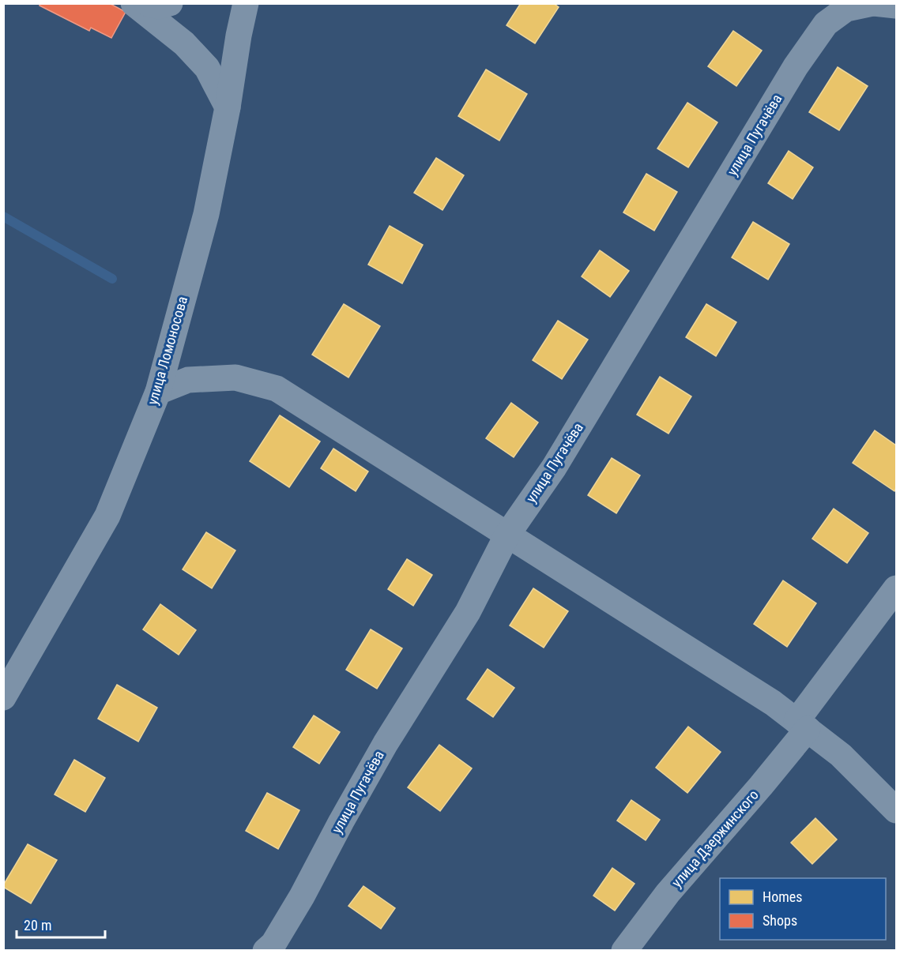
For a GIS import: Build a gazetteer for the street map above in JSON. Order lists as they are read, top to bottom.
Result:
{
  "streets": {
    "street": ["улица Пугачёва", "улица Ломоносова", "улица Дзержинского"]
  },
  "legend": ["Homes", "Shops"],
  "scale_bar": "20 m"
}
